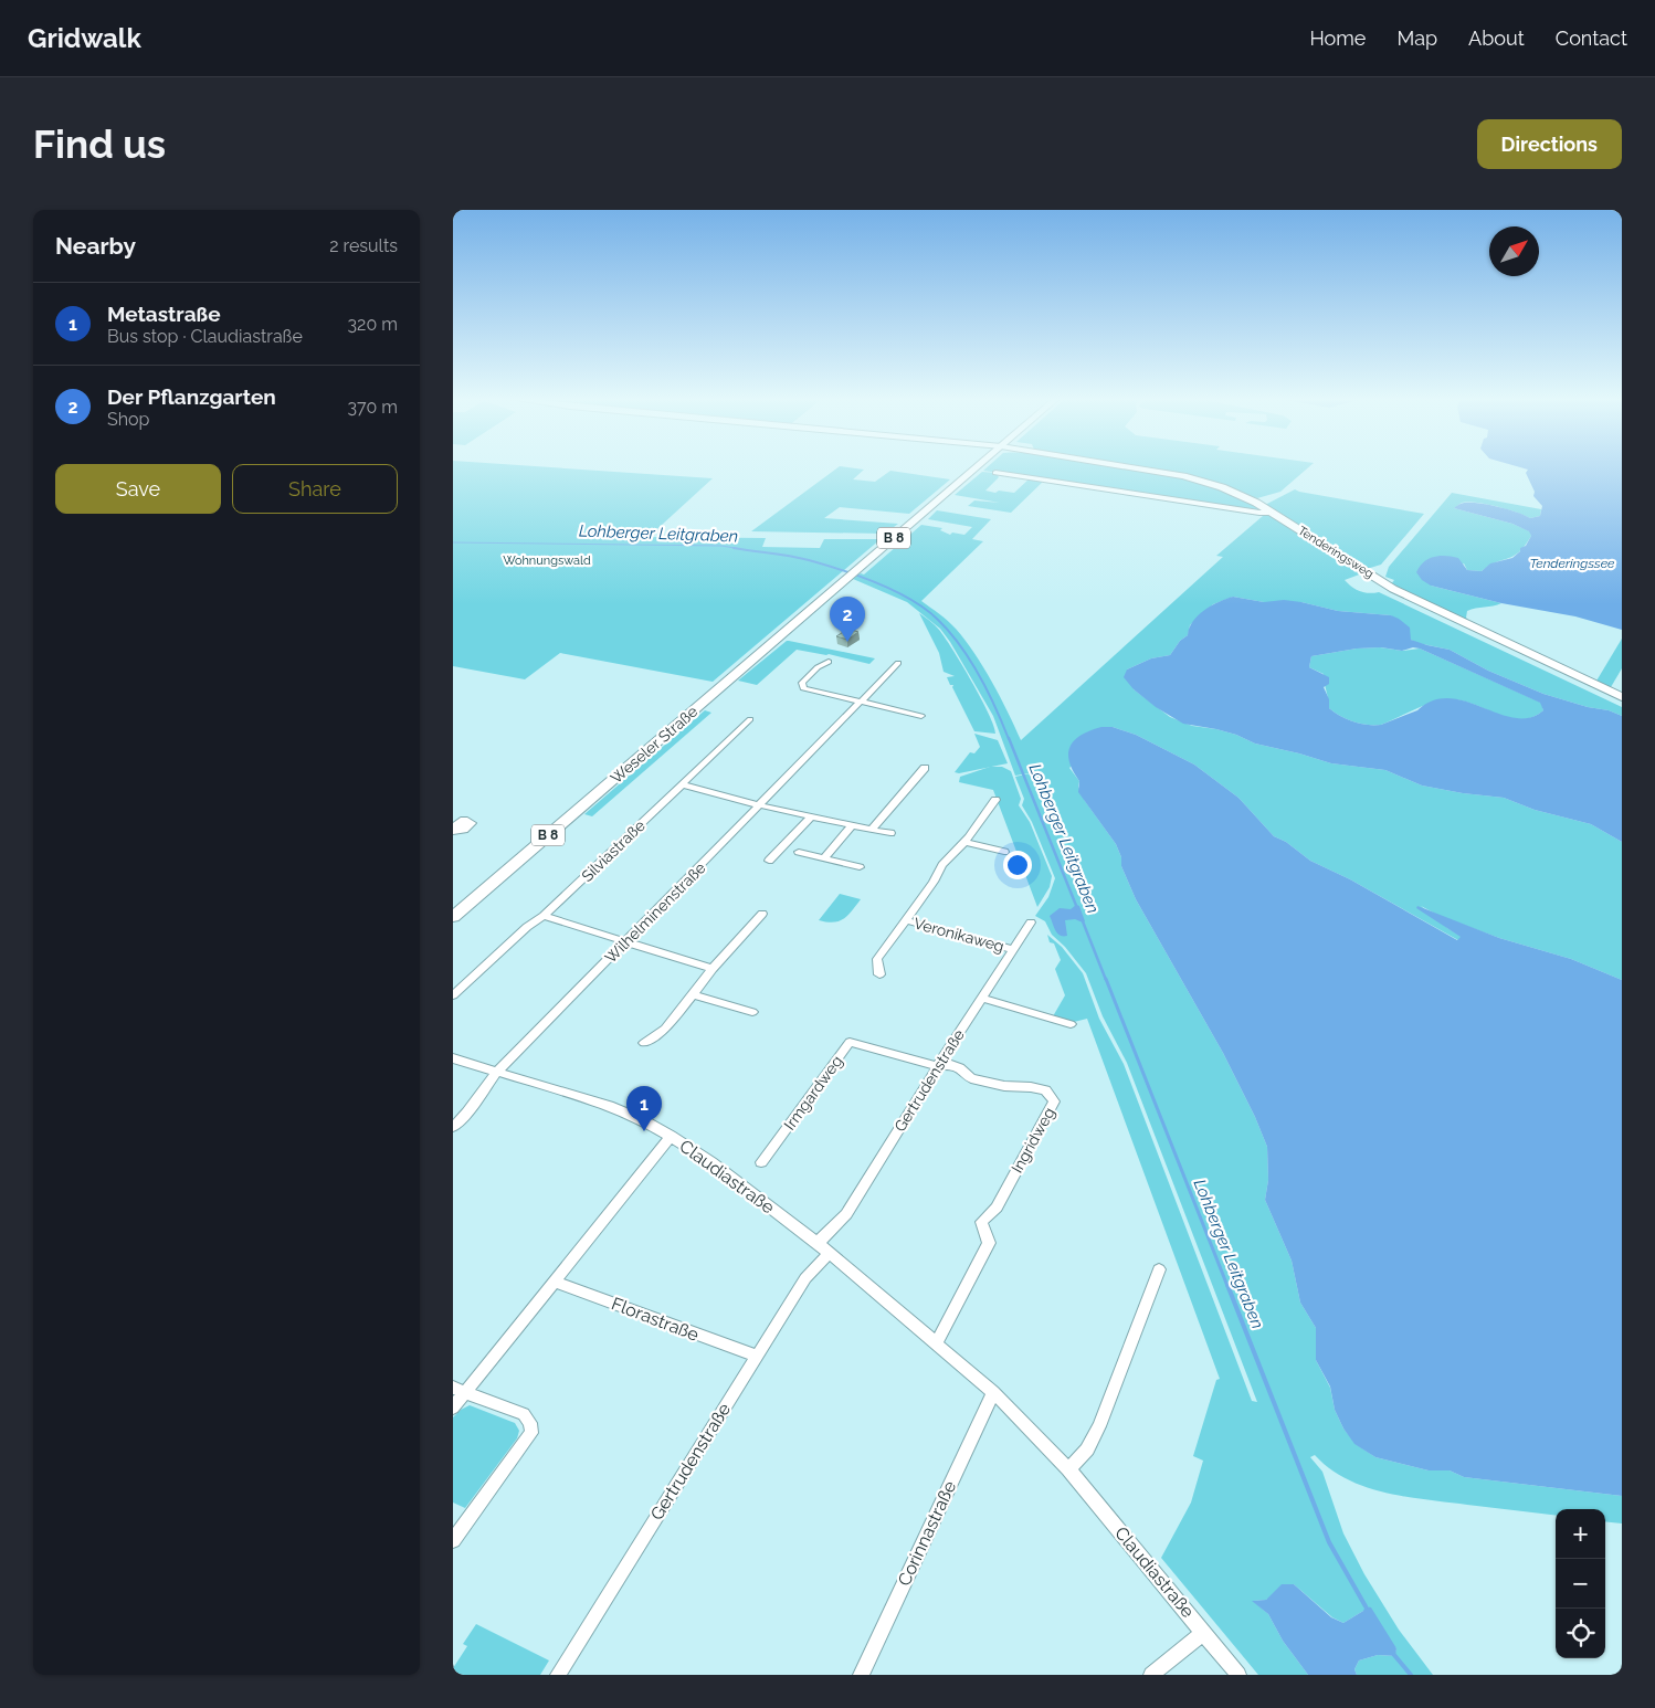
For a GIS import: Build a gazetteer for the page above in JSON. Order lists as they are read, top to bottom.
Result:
{
  "streets": {
    "main road": ["B 8", "Weseler Straße"],
    "street": [
      "Tenderingsweg",
      "Silviastraße",
      "Wilhelminenstraße",
      "Veronikaweg",
      "Gertrudenstraße",
      "Irmgardweg",
      "Ingridweg",
      "Claudiastraße",
      "Florastraße",
      "Corinnastraße"
    ]
  },
  "crossings": [
    ["Wilhelminenstraße", "Claudiastraße"],
    ["Veronikaweg", "Gertrudenstraße"],
    ["Gertrudenstraße", "Irmgardweg"],
    ["Gertrudenstraße", "Ingridweg"],
    ["Gertrudenstraße", "Claudiastraße"],
    ["Gertrudenstraße", "Florastraße"],
    ["Irmgardweg", "Ingridweg"],
    ["Ingridweg", "Claudiastraße"],
    ["Claudiastraße", "Corinnastraße"]
  ],
  "water": ["Lohberger Leitgraben", "Tenderingssee"],
  "parks": ["Wohnungswald"],
  "north": "top right",
  "page": {
    "header": "Gridwalk",
    "nav": [
      "Home",
      "Map",
      "About",
      "Contact"
    ],
    "buttons": [
      "Directions",
      ["Save", "Share"]
    ],
    "title": "Find us",
    "heading": ["Nearby", "2 results"],
    "list": [
      {
        "mark": "1",
        "name": "Metastraße",
        "note": "Bus stop · Claudiastraße",
        "value": "320 m"
      },
      {
        "mark": "2",
        "name": "Der Pflanzgarten",
        "note": "Shop",
        "value": "370 m"
      }
    ],
    "pins": ["2", "1"],
    "map_buttons": ["+", "−"]
  }
}
